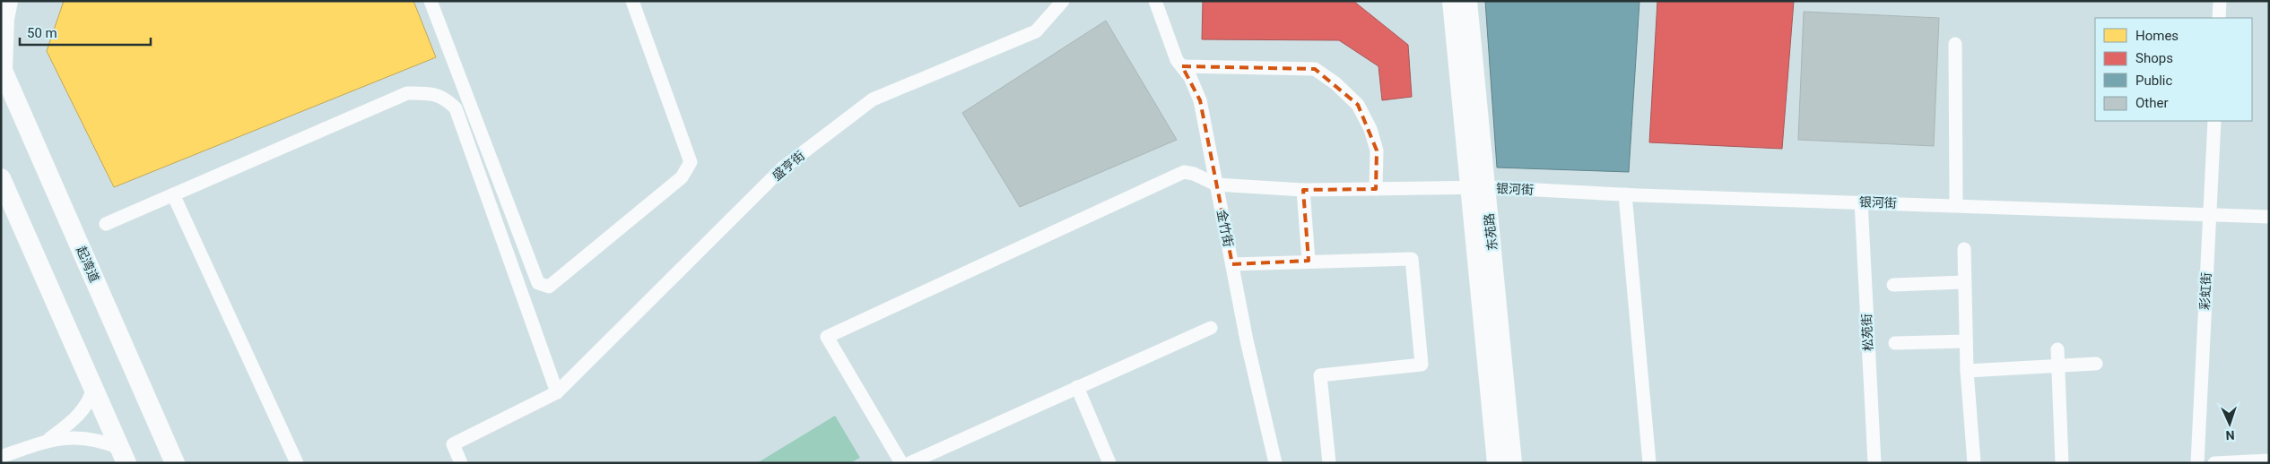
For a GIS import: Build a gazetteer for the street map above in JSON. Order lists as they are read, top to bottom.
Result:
{
  "streets": {
    "main road": ["起湾道"],
    "street": [
      "盛亨街",
      "银河街",
      "金竹街",
      "东苑路",
      "彩虹街",
      "松苑街"
    ]
  },
  "crossings": [
    ["银河街", "金竹街"],
    ["银河街", "东苑路"],
    ["银河街", "彩虹街"],
    ["银河街", "松苑街"]
  ],
  "legend": [
    "Homes",
    "Shops",
    "Public",
    "Other"
  ],
  "scale_bar": "50 m",
  "north": "bottom"
}
